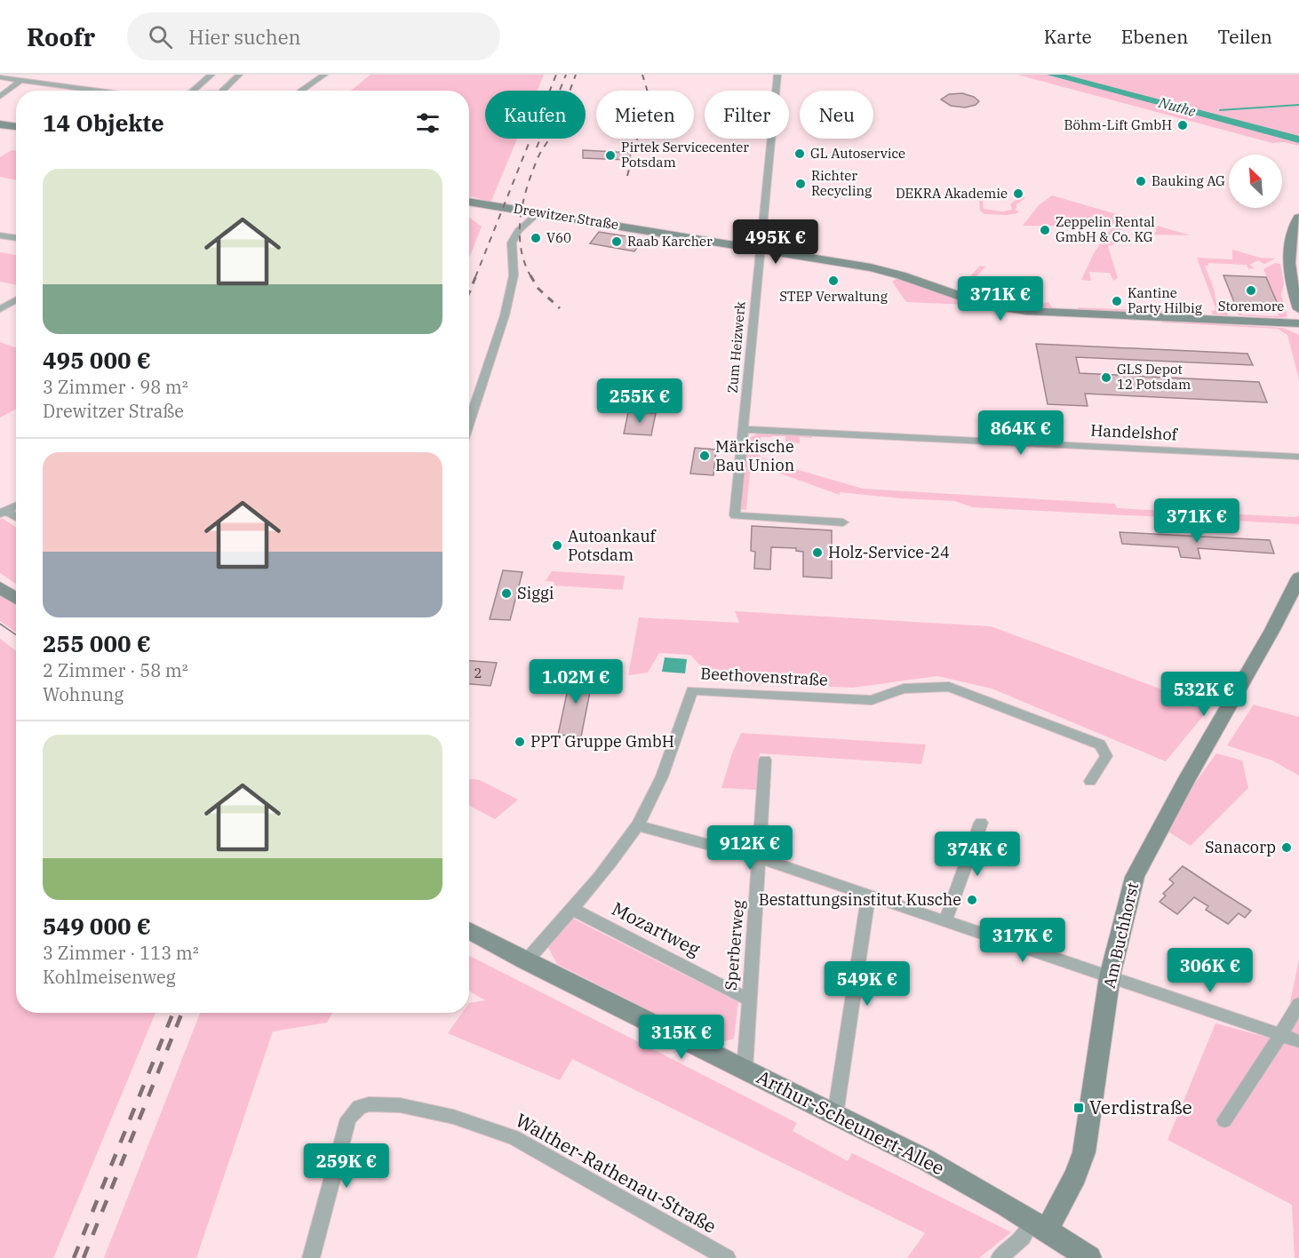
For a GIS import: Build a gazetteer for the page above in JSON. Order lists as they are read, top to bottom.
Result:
{
  "streets": {
    "street": [
      "Drewitzer Straße",
      "Zum Heizwerk",
      "Handelshof",
      "Beethovenstraße",
      "Mozartweg",
      "Am Buchhorst",
      "Sperberweg",
      "Arthur-Scheunert-Allee",
      "Walther-Rathenau-Straße"
    ]
  },
  "crossings": [
    ["Drewitzer Straße", "Zum Heizwerk"],
    ["Zum Heizwerk", "Handelshof"],
    ["Beethovenstraße", "Mozartweg"],
    ["Beethovenstraße", "Arthur-Scheunert-Allee"],
    ["Mozartweg", "Sperberweg"],
    ["Am Buchhorst", "Arthur-Scheunert-Allee"],
    ["Sperberweg", "Arthur-Scheunert-Allee"]
  ],
  "water": ["Nuthe"],
  "places": {
    "other": [
      "Böhm-Lift GmbH",
      "GL Autoservice",
      "Pirtek Servicecenter Potsdam",
      "Bauking AG",
      "Richter Recycling",
      "DEKRA Akademie",
      "Zeppelin Rental GmbH & Co. KG",
      "V60",
      "Raab Karcher",
      "STEP Verwaltung",
      "Storemore",
      "Kantine Party Hilbig",
      "GLS Depot 12 Potsdam",
      "Märkische Bau Union",
      "Autoankauf Potsdam",
      "Holz-Service-24",
      "Siggi",
      "PPT Gruppe GmbH",
      "Sanacorp",
      "Bestattungsinstitut Kusche"
    ],
    "transit": ["Verdistraße"]
  },
  "house_numbers": ["2"],
  "north": "top left",
  "page": {
    "header": "Roofr",
    "search": "Hier suchen",
    "nav": ["Karte", "Ebenen", "Teilen"],
    "chip": [
      "Kaufen",
      "Mieten",
      "Filter",
      "Neu"
    ],
    "heading": "14 Objekte",
    "list": [
      {
        "name": "495 000 €",
        "note": "3 Zimmer · 98 m² · Drewitzer Straße"
      },
      {
        "name": "255 000 €",
        "note": "2 Zimmer · 58 m² · Wohnung"
      },
      {
        "name": "549 000 €",
        "note": "3 Zimmer · 113 m² · Kohlmeisenweg"
      }
    ],
    "price": [
      "495K €",
      "371K €",
      "255K €",
      "864K €",
      "371K €",
      "1.02M €",
      "532K €",
      "912K €",
      "374K €",
      "317K €",
      "306K €",
      "549K €",
      "315K €",
      "259K €"
    ]
  }
}
